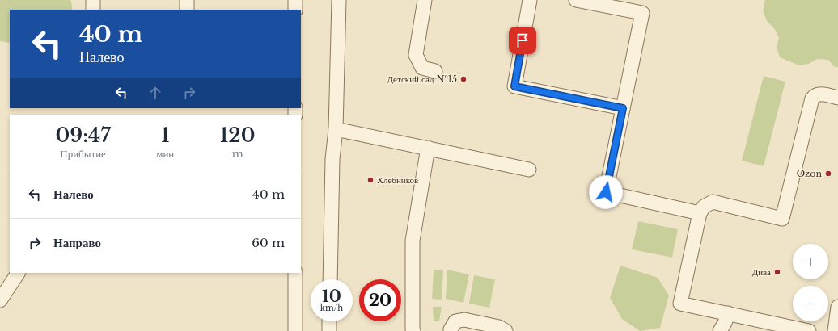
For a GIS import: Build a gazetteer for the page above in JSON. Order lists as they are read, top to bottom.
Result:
{
  "places": [
    "Детский сад №15",
    "Ozon",
    "Хлебников",
    "Дива"
  ],
  "page": {
    "turn": ["40 m", "Налево"],
    "eta": [
      "09:47",
      "Прибытие",
      "1",
      "мин",
      "120",
      "m"
    ],
    "list": [
      {
        "name": "Налево",
        "value": "40 m"
      },
      {
        "name": "Направо",
        "value": "60 m"
      }
    ],
    "map_buttons": ["+", "−"],
    "speed": "10 km/h",
    "limit": "20"
  }
}
